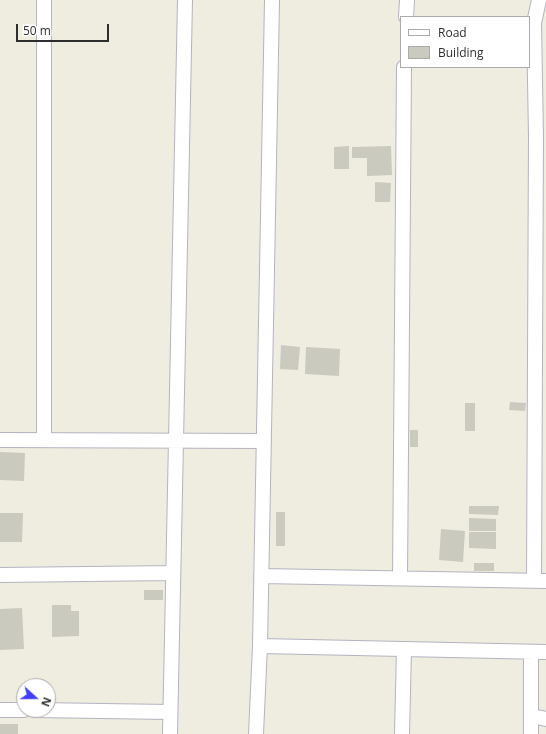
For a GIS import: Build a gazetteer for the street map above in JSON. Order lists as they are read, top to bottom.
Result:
{
  "legend": ["Road", "Building"],
  "scale_bar": "50 m",
  "north": "right"
}
